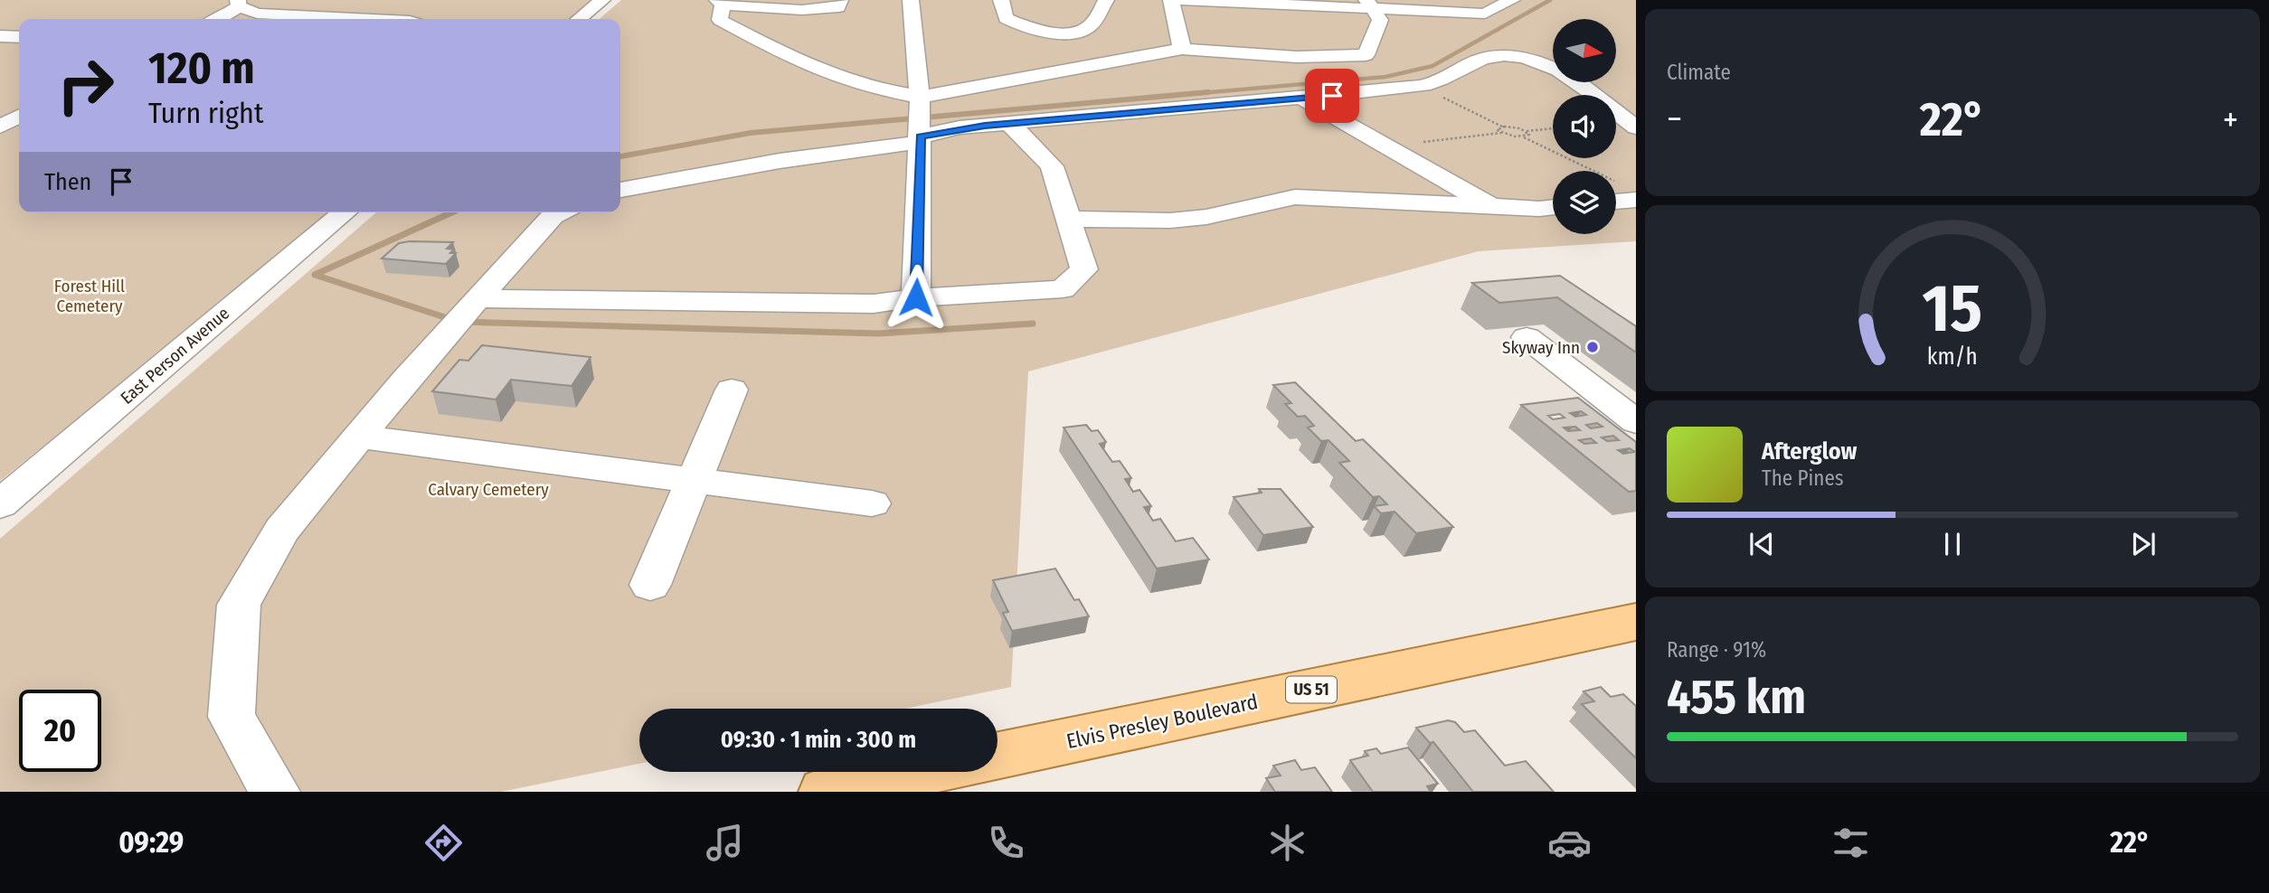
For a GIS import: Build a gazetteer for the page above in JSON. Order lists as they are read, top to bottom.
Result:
{
  "streets": {
    "main road": ["US 51", "Elvis Presley Boulevard"],
    "street": ["East Person Avenue"]
  },
  "parks": ["Forest Hill Cemetery", "Calvary Cemetery"],
  "places": ["Skyway Inn"],
  "north": "right",
  "page": {
    "tile": [
      "Climate",
      ["Range · 91%", "455 km"]
    ],
    "turn": ["120 m", "Turn right"],
    "heat": ["−", "22°", "+"],
    "then": "Then",
    "song": ["Afterglow", "The Pines"],
    "limit": "20",
    "trip": "09:30 · 1 min · 300 m",
    "tabs": ["09:29", "22°"],
    "gauge": ["15", "km/h"]
  }
}
